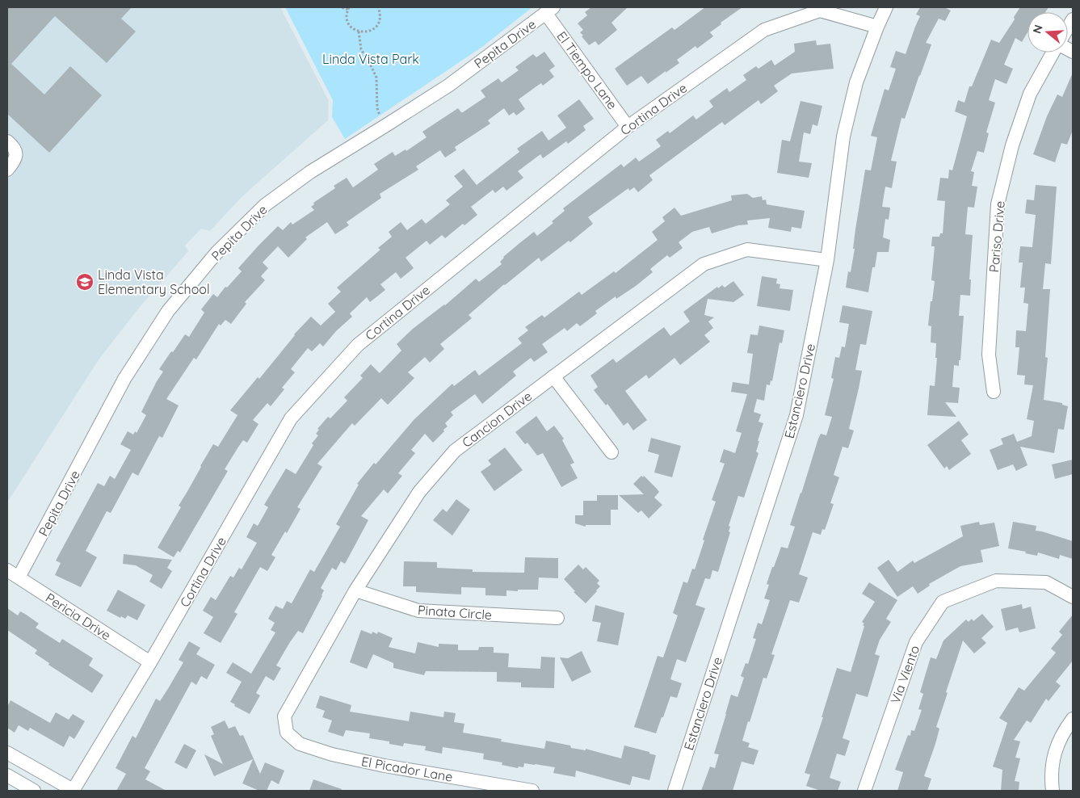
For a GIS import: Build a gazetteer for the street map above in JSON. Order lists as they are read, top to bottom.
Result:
{
  "streets": {
    "street": [
      "Pepita Drive",
      "El Tiempo Lane",
      "Cortina Drive",
      "Pariso Drive",
      "Estanciero Drive",
      "Cancion Drive",
      "Pinata Circle",
      "Pericia Drive",
      "Via Viento",
      "El Picador Lane"
    ]
  },
  "crossings": [
    ["Pepita Drive", "El Tiempo Lane"],
    ["Pepita Drive", "Pericia Drive"],
    ["El Tiempo Lane", "Cortina Drive"],
    ["Cortina Drive", "Estanciero Drive"],
    ["Cortina Drive", "Pericia Drive"],
    ["Estanciero Drive", "Cancion Drive"],
    ["Cancion Drive", "Pinata Circle"],
    ["Cancion Drive", "El Picador Lane"]
  ],
  "parks": ["Linda Vista Park"],
  "places": {
    "school or university": ["Linda Vista Elementary School"]
  },
  "north": "left"
}
